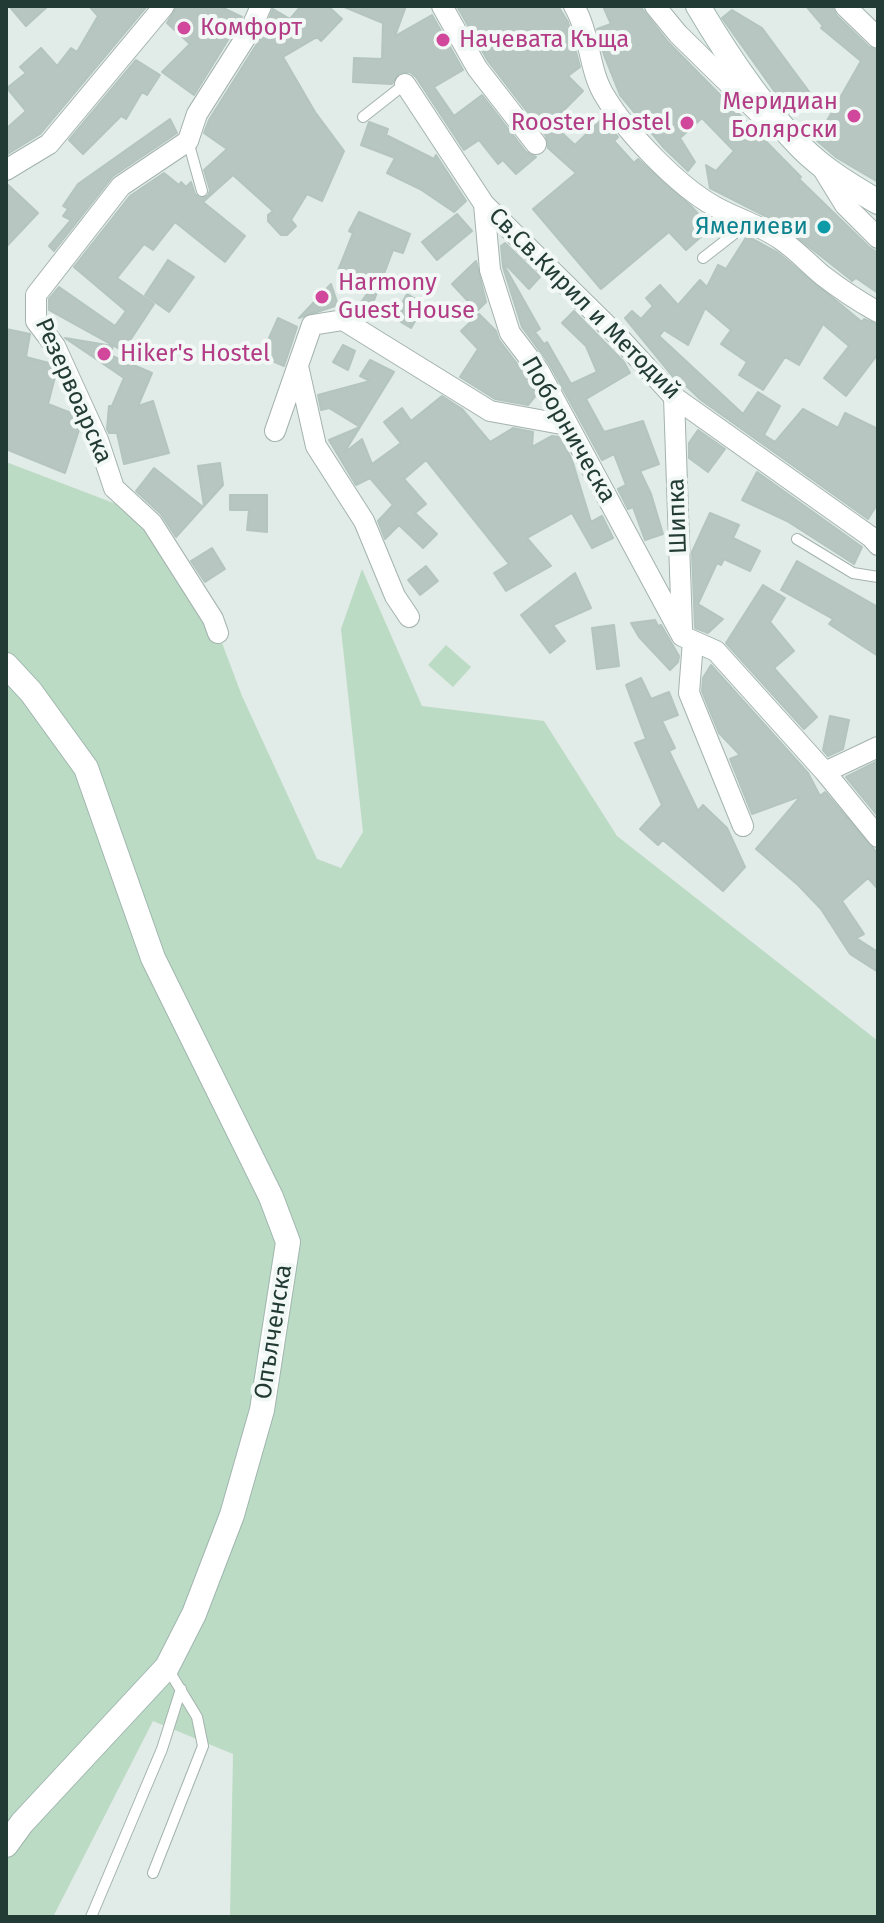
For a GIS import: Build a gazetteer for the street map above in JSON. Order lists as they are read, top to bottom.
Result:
{
  "streets": {
    "street": [
      "Св.Св.Кирил и Методий",
      "Резервоарска",
      "Поборническа",
      "Шипка",
      "Опълченска"
    ]
  },
  "crossings": [
    ["Св.Св.Кирил и Методий", "Поборническа"],
    ["Св.Св.Кирил и Методий", "Шипка"],
    ["Поборническа", "Шипка"]
  ],
  "places": [
    "Комфорт",
    "Начевата Къща",
    "Меридиан Болярски",
    "Rooster Hostel",
    "Ямелиеви",
    "Harmony Guest House",
    "Hiker's Hostel"
  ]
}
